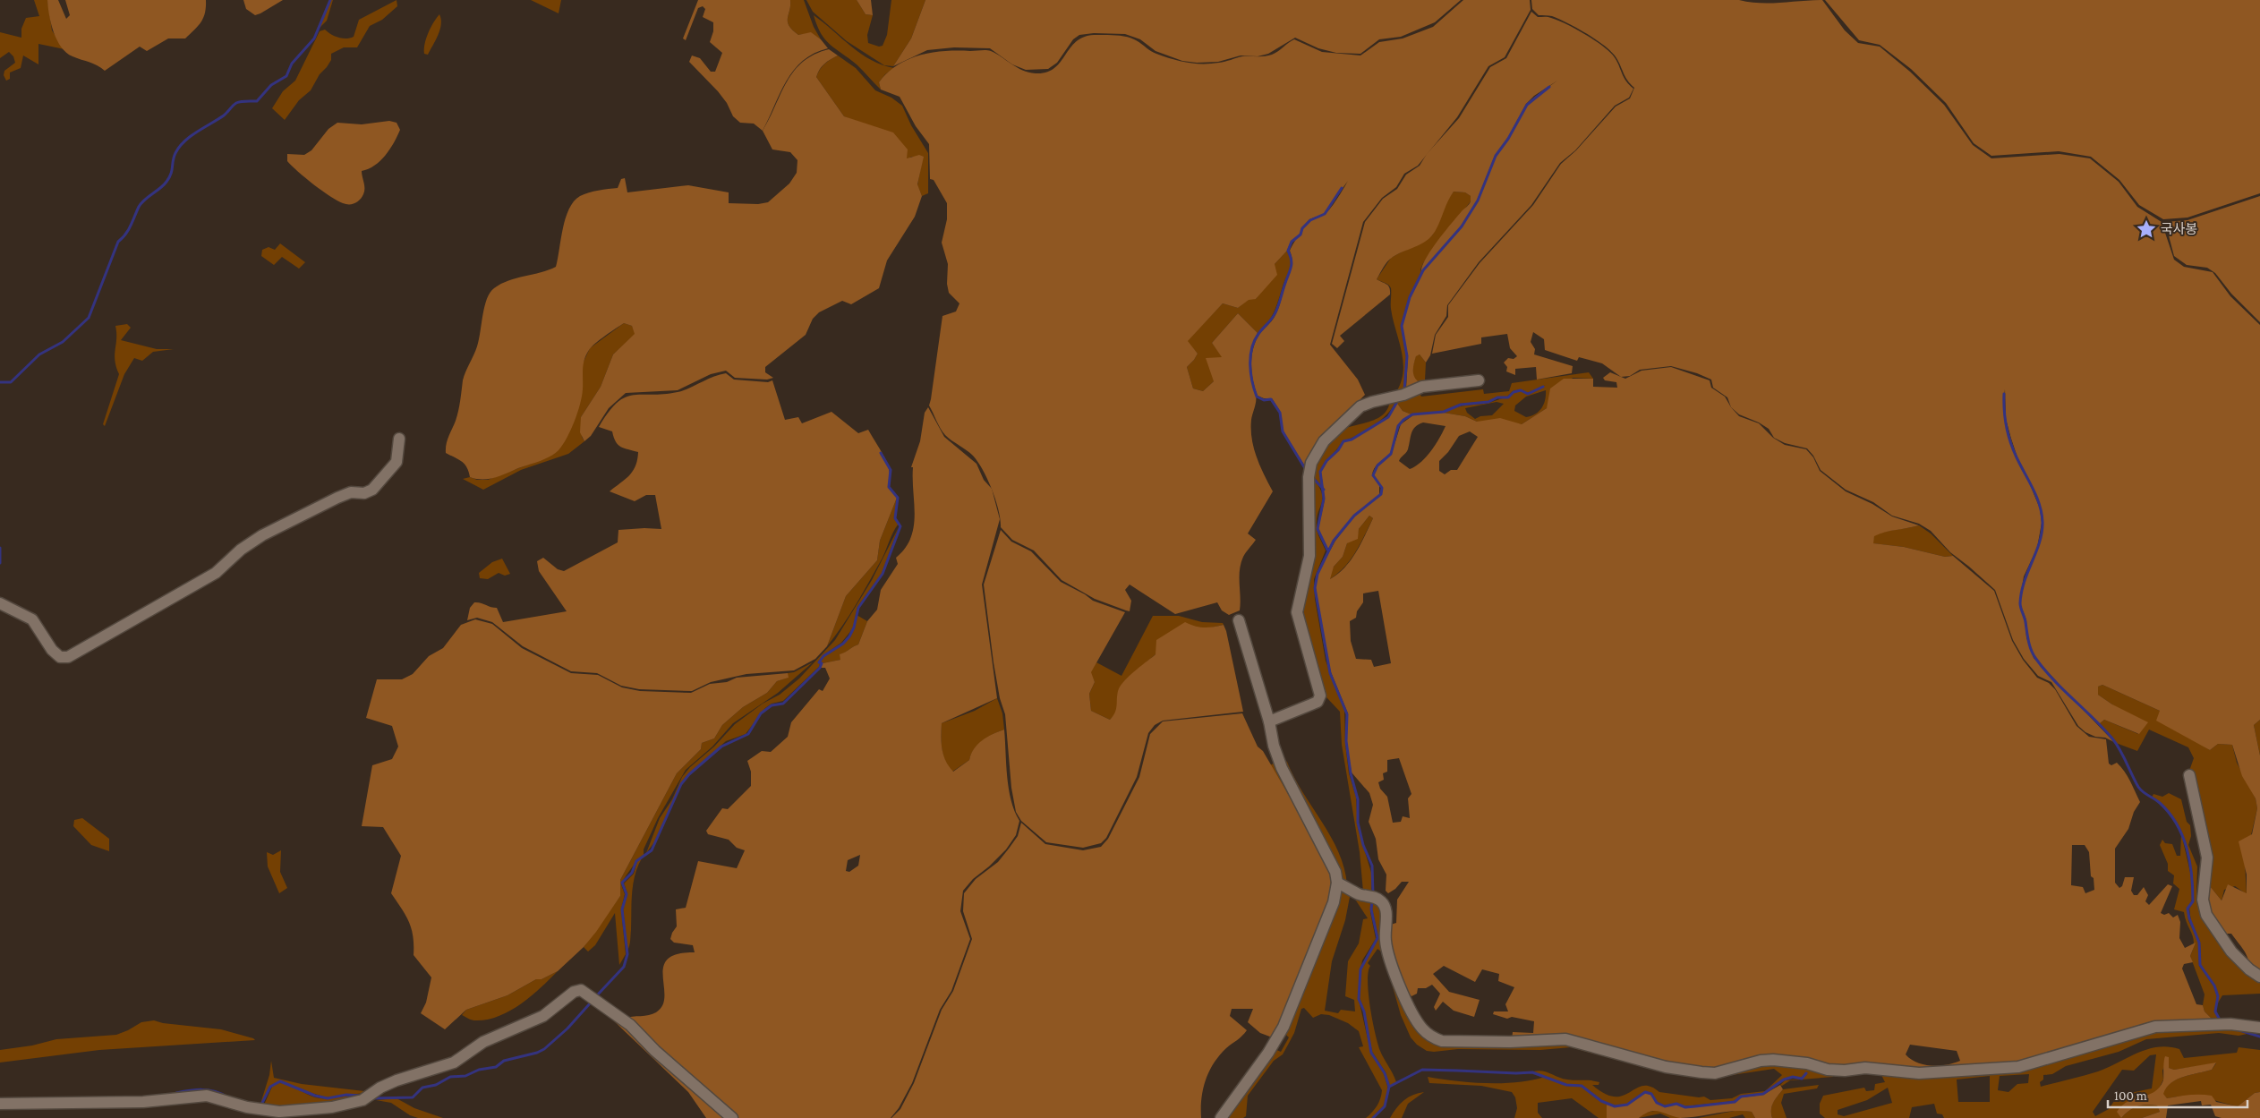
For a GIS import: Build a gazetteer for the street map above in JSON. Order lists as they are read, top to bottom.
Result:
{
  "places": {
    "place": ["국사봉"]
  },
  "scale_bar": "100 m"
}
